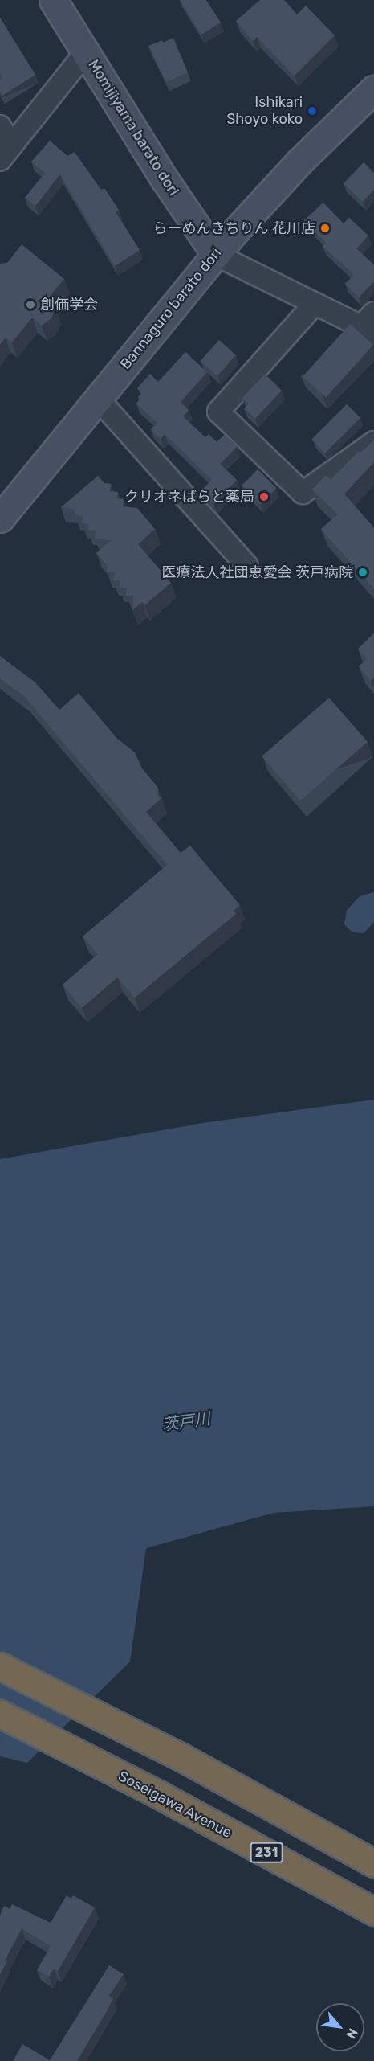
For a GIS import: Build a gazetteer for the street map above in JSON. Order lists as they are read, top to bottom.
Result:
{
  "streets": {
    "highway": ["Soseigawa Avenue", "231"],
    "main road": ["Momijiyama barato dori", "Bannaguro barato dori"]
  },
  "crossings": [
    ["Momijiyama barato dori", "Bannaguro barato dori"]
  ],
  "water": ["茨戸川"],
  "places": [
    "Ishikari Shoyo koko",
    "らーめんきちりん 花川店",
    "創価学会",
    "クリオネばらと薬局",
    "医療法人社団恵愛会 茨戸病院"
  ],
  "north": "bottom right"
}
